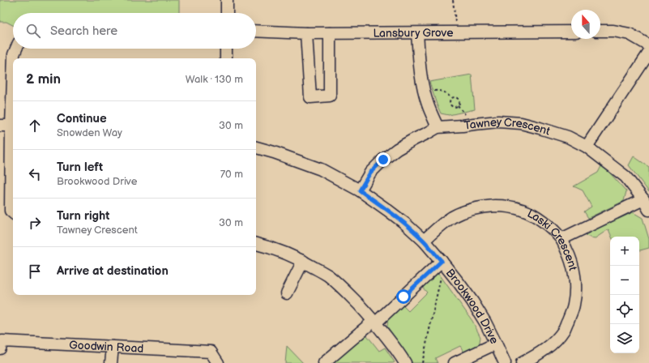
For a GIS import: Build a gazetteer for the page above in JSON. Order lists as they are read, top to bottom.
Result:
{
  "streets": {
    "street": [
      "Lansbury Grove",
      "Tawney Crescent",
      "Laski Crescent",
      "Brookwood Drive",
      "Goodwin Road"
    ]
  },
  "crossings": [
    ["Tawney Crescent", "Brookwood Drive"],
    ["Laski Crescent", "Brookwood Drive"]
  ],
  "north": "top",
  "page": {
    "search": "Search here",
    "heading": ["2 min", "Walk · 130 m"],
    "list": [
      ["Continue", "Snowden Way", "30 m"],
      ["Turn left", "Brookwood Drive", "70 m"],
      ["Turn right", "Tawney Crescent", "30 m"],
      "Arrive at destination"
    ],
    "map_buttons": ["+", "−"]
  }
}
